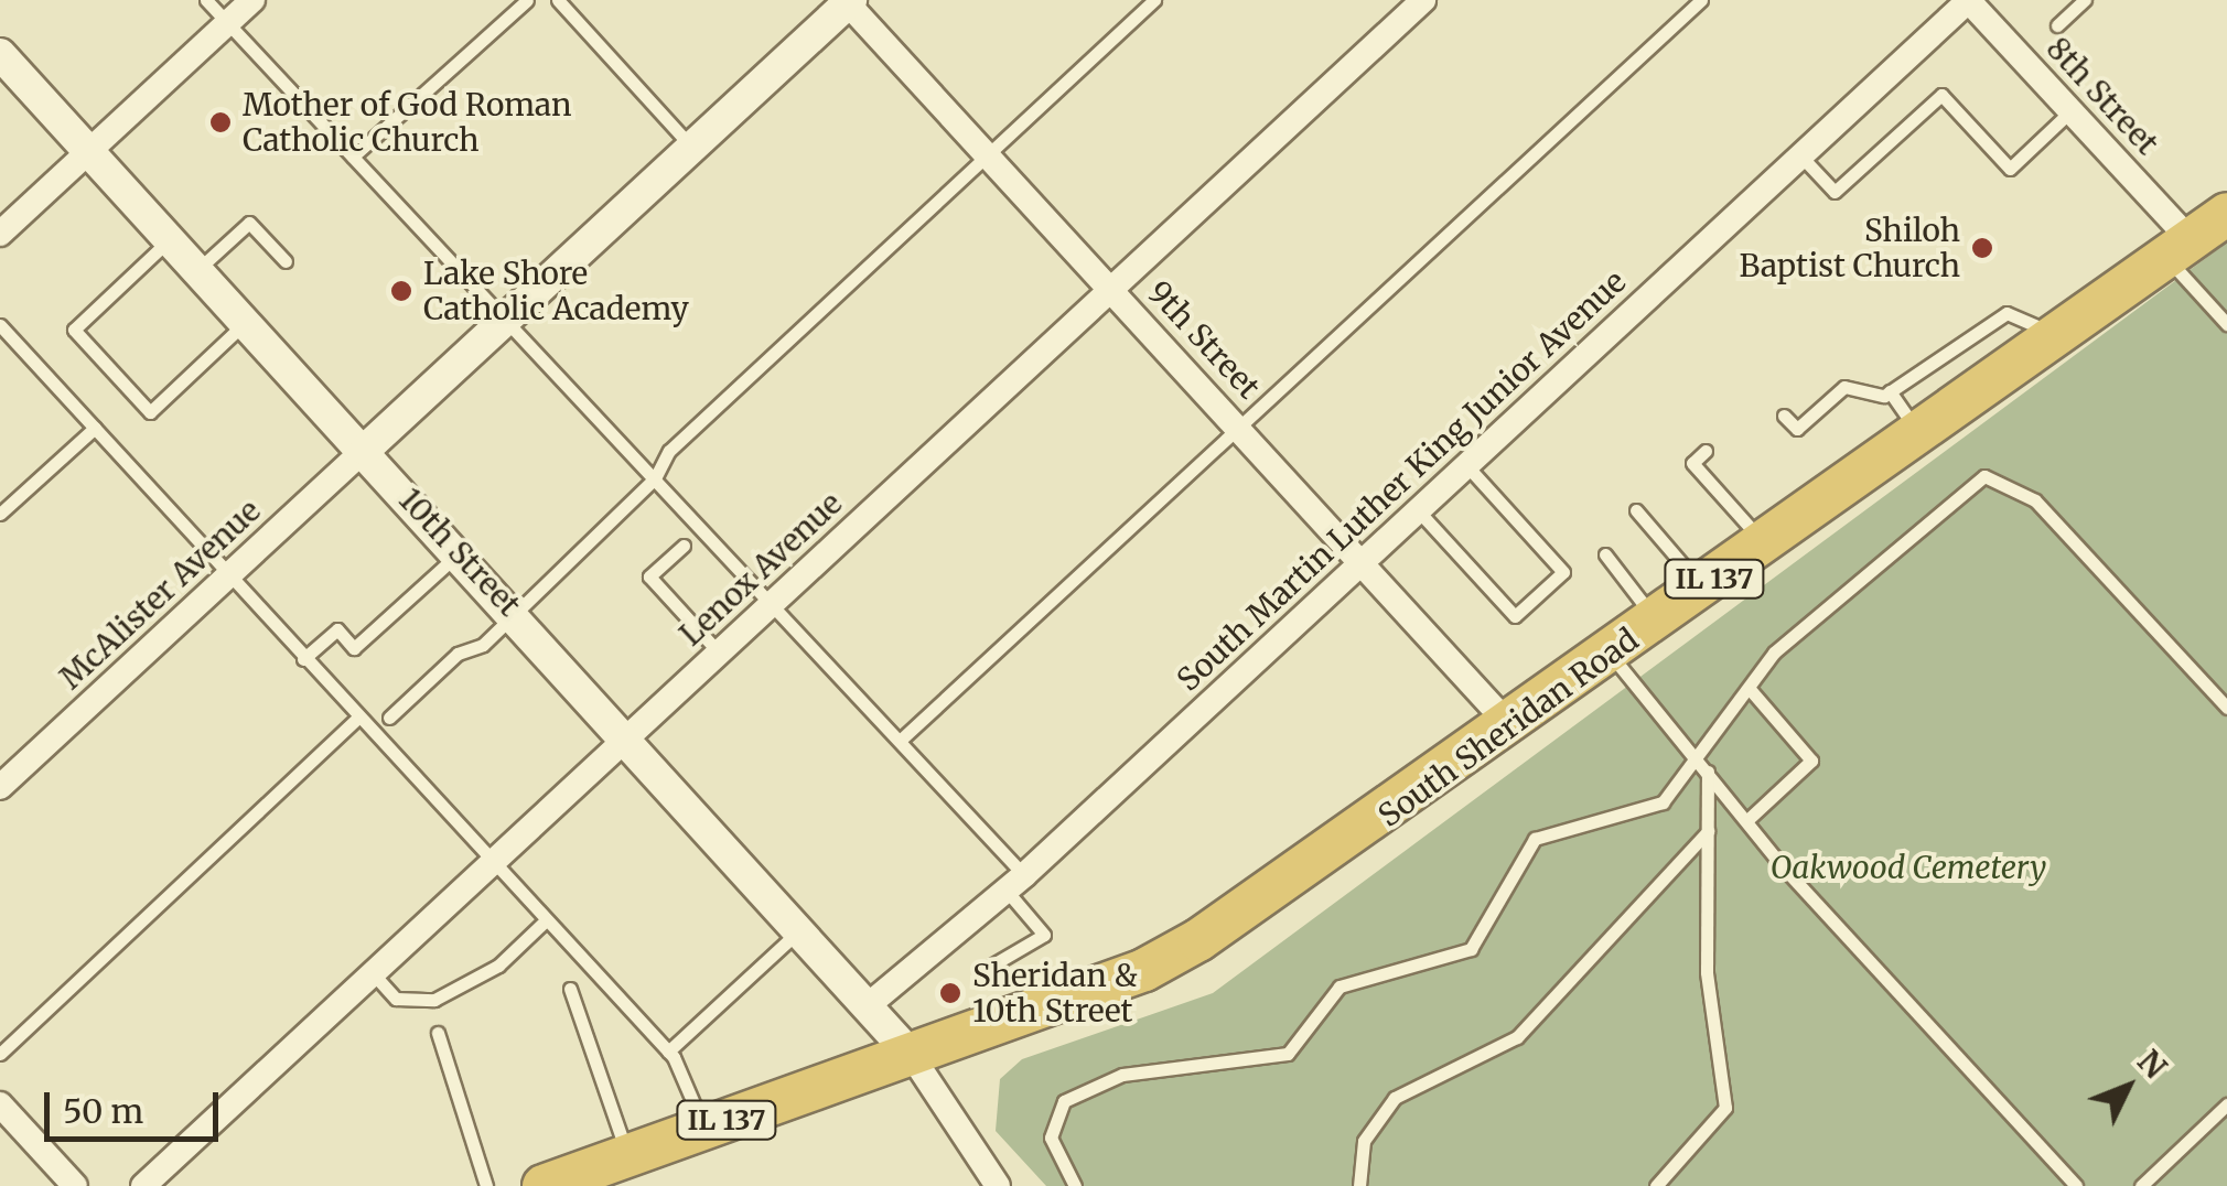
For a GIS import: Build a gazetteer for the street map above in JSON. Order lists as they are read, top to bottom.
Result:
{
  "streets": {
    "highway": ["IL 137", "South Sheridan Road"],
    "street": [
      "8th Street",
      "9th Street",
      "South Martin Luther King Junior Avenue",
      "10th Street",
      "Lenox Avenue",
      "McAlister Avenue"
    ]
  },
  "crossings": [
    ["8th Street", "South Martin Luther King Junior Avenue"],
    ["8th Street", "South Sheridan Road"],
    ["9th Street", "South Martin Luther King Junior Avenue"],
    ["9th Street", "Lenox Avenue"],
    ["9th Street", "South Sheridan Road"],
    ["South Martin Luther King Junior Avenue", "10th Street"],
    ["10th Street", "Lenox Avenue"],
    ["10th Street", "IL 137"],
    ["10th Street", "McAlister Avenue"],
    ["10th Street", "South Sheridan Road"],
    ["IL 137", "South Sheridan Road"]
  ],
  "parks": ["Oakwood Cemetery"],
  "places": [
    "Mother of God Roman Catholic Church",
    "Shiloh Baptist Church",
    "Lake Shore Catholic Academy",
    "Sheridan & 10th Street"
  ],
  "scale_bar": "50 m",
  "north": "top right"
}
